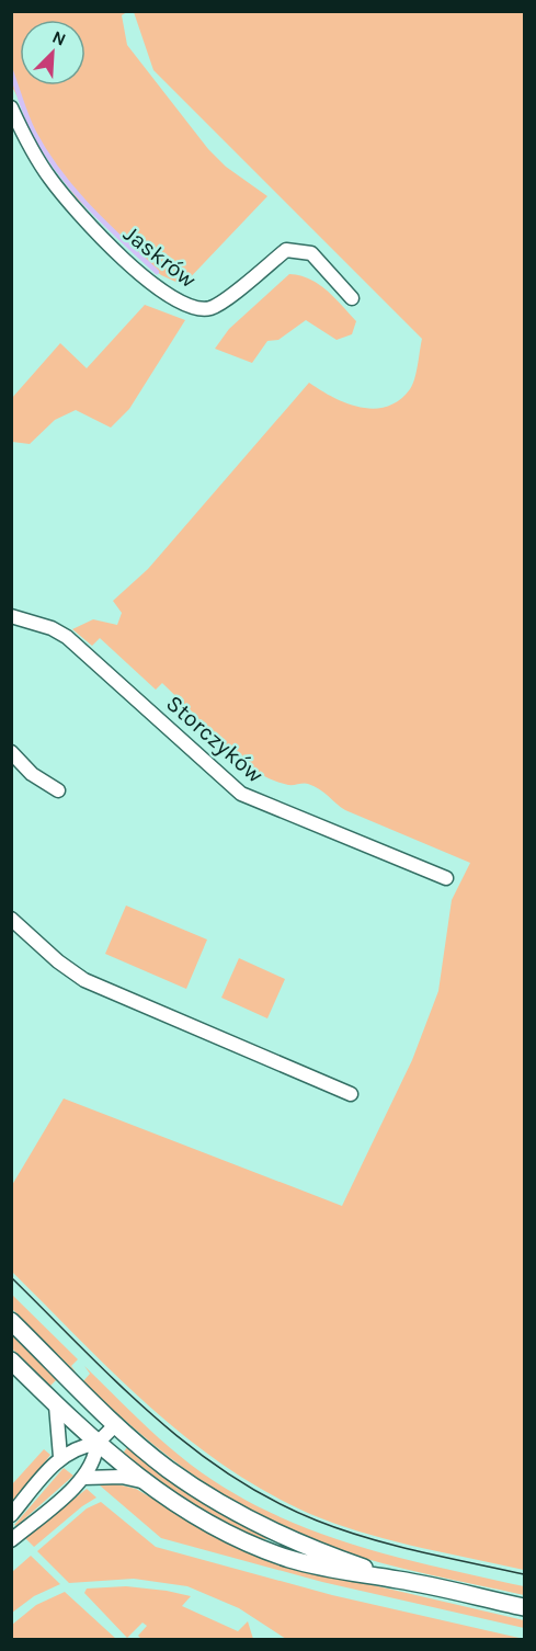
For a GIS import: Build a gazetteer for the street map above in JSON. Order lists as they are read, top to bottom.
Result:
{
  "streets": {
    "street": ["Jaskrów", "Storczyków"]
  },
  "north": "top right"
}
